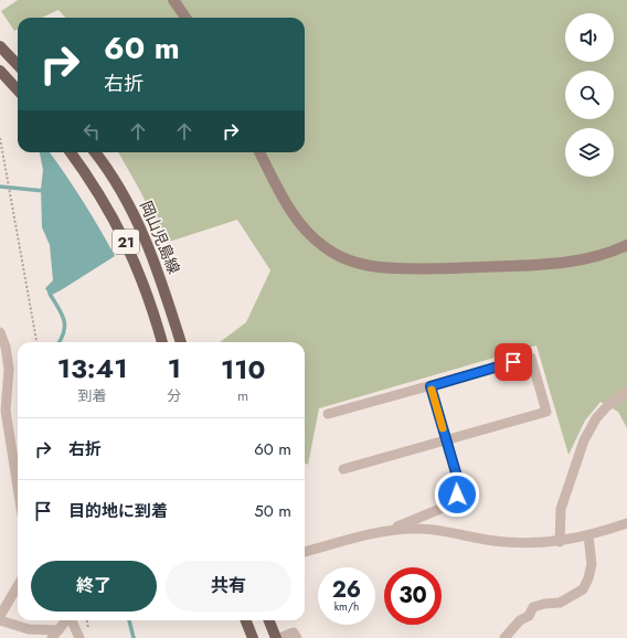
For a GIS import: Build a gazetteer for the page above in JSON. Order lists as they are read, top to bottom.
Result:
{
  "streets": {
    "main road": ["岡山児島線", "21"]
  },
  "page": {
    "turn": ["60 m", "右折"],
    "eta": [
      "13:41",
      "到着",
      "1",
      "分",
      "110",
      "m"
    ],
    "list": [
      {
        "name": "右折",
        "value": "60 m"
      },
      {
        "name": "目的地に到着",
        "value": "50 m"
      }
    ],
    "buttons": ["終了", "共有"],
    "speed": "26 km/h",
    "limit": "30"
  }
}
